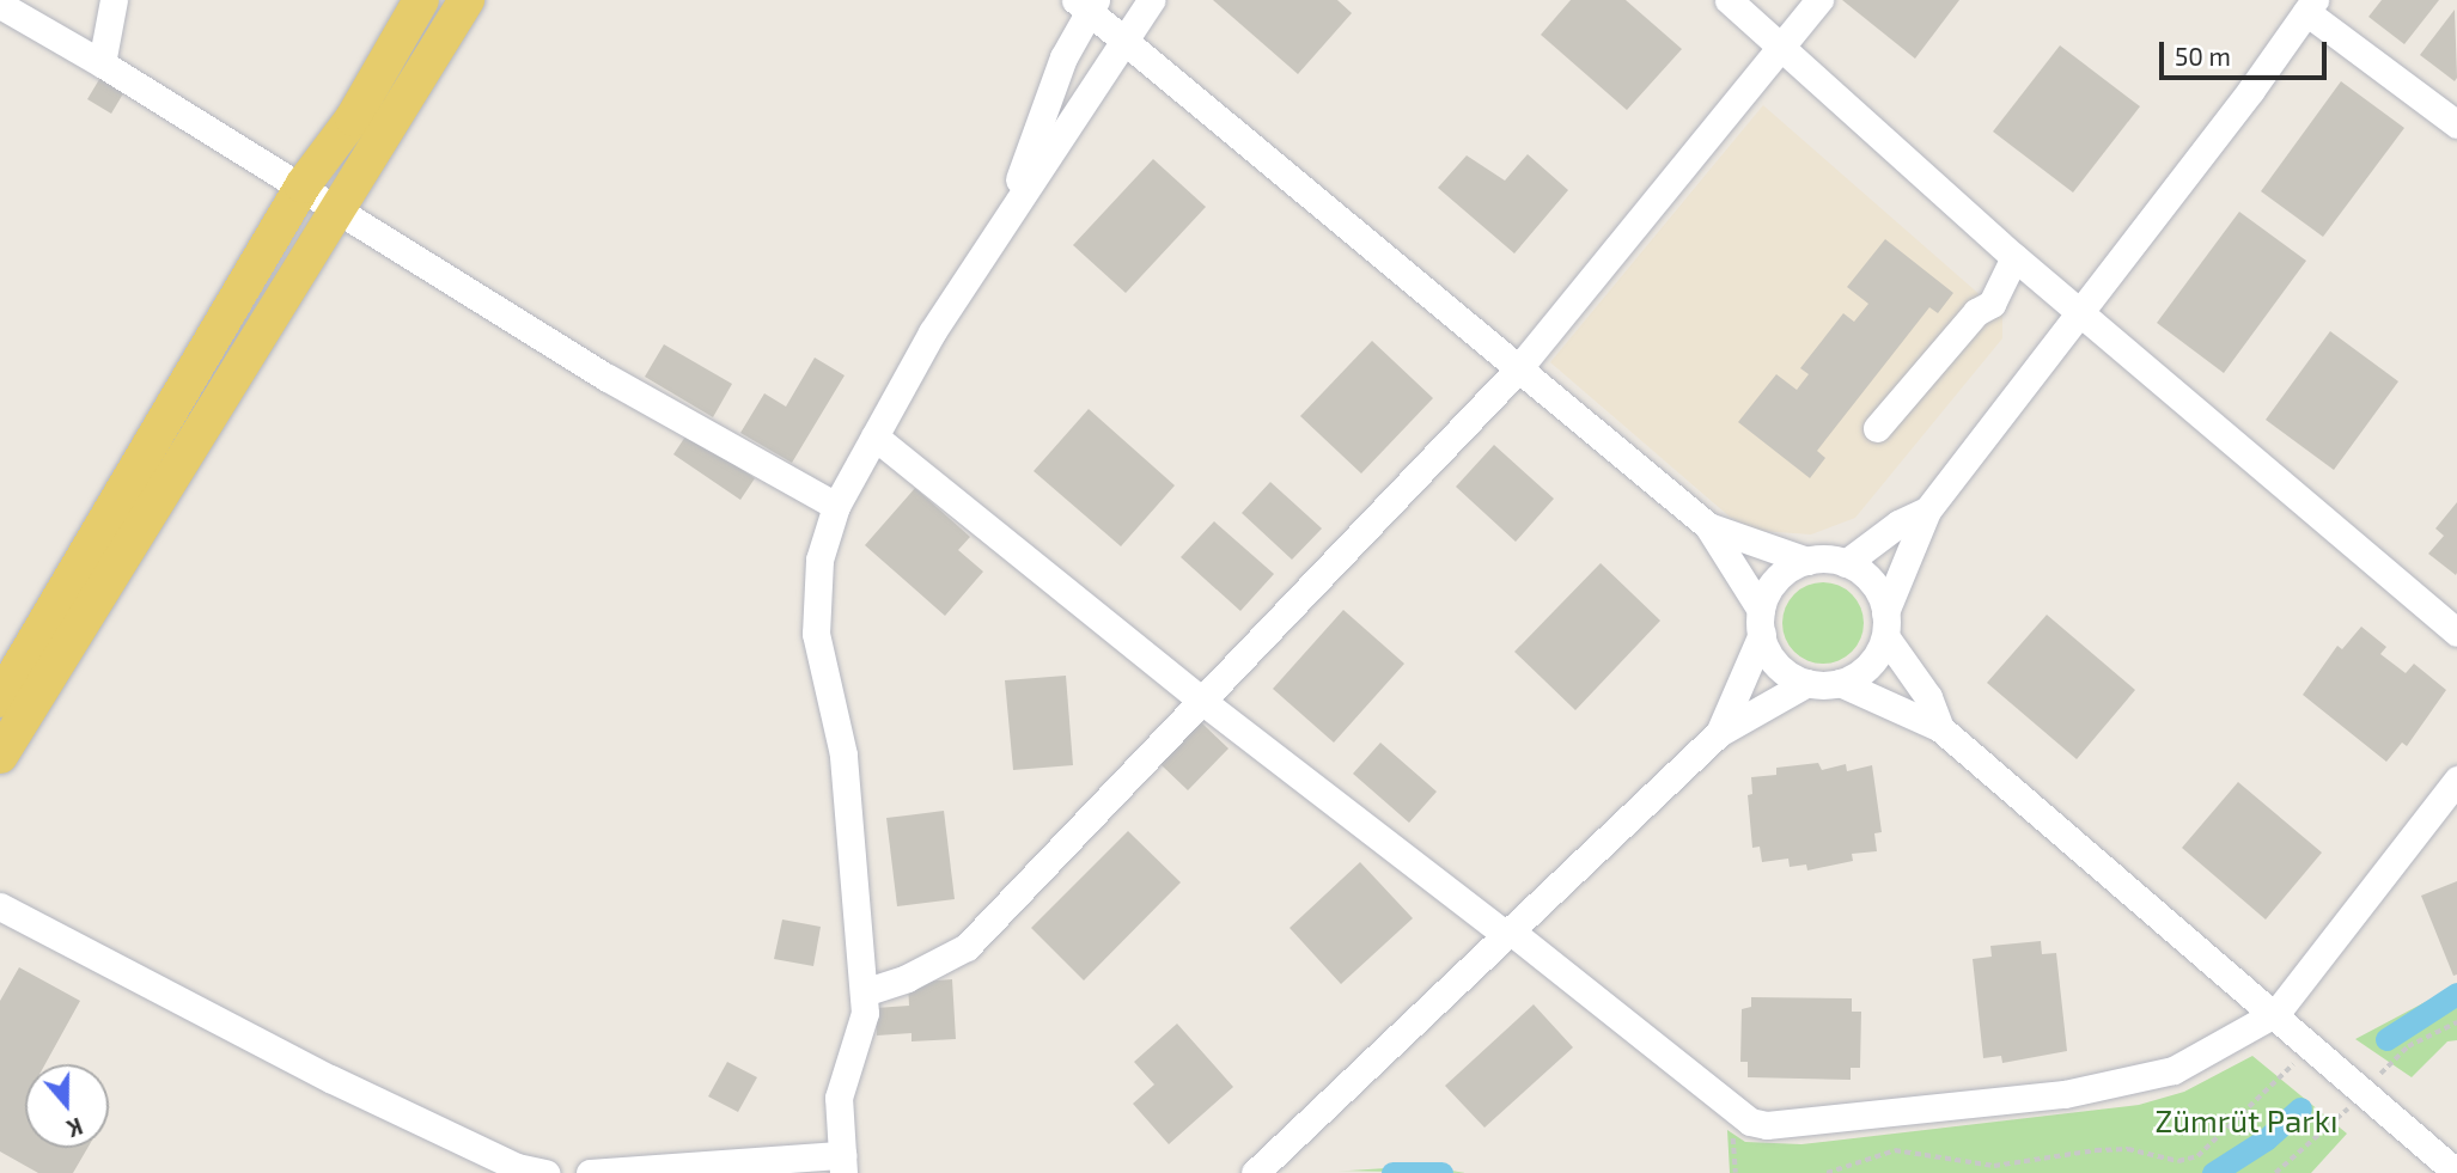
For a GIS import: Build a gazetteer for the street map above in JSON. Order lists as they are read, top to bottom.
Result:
{
  "parks": ["Zümrüt Parkı"],
  "scale_bar": "50 m",
  "north": "bottom"
}
